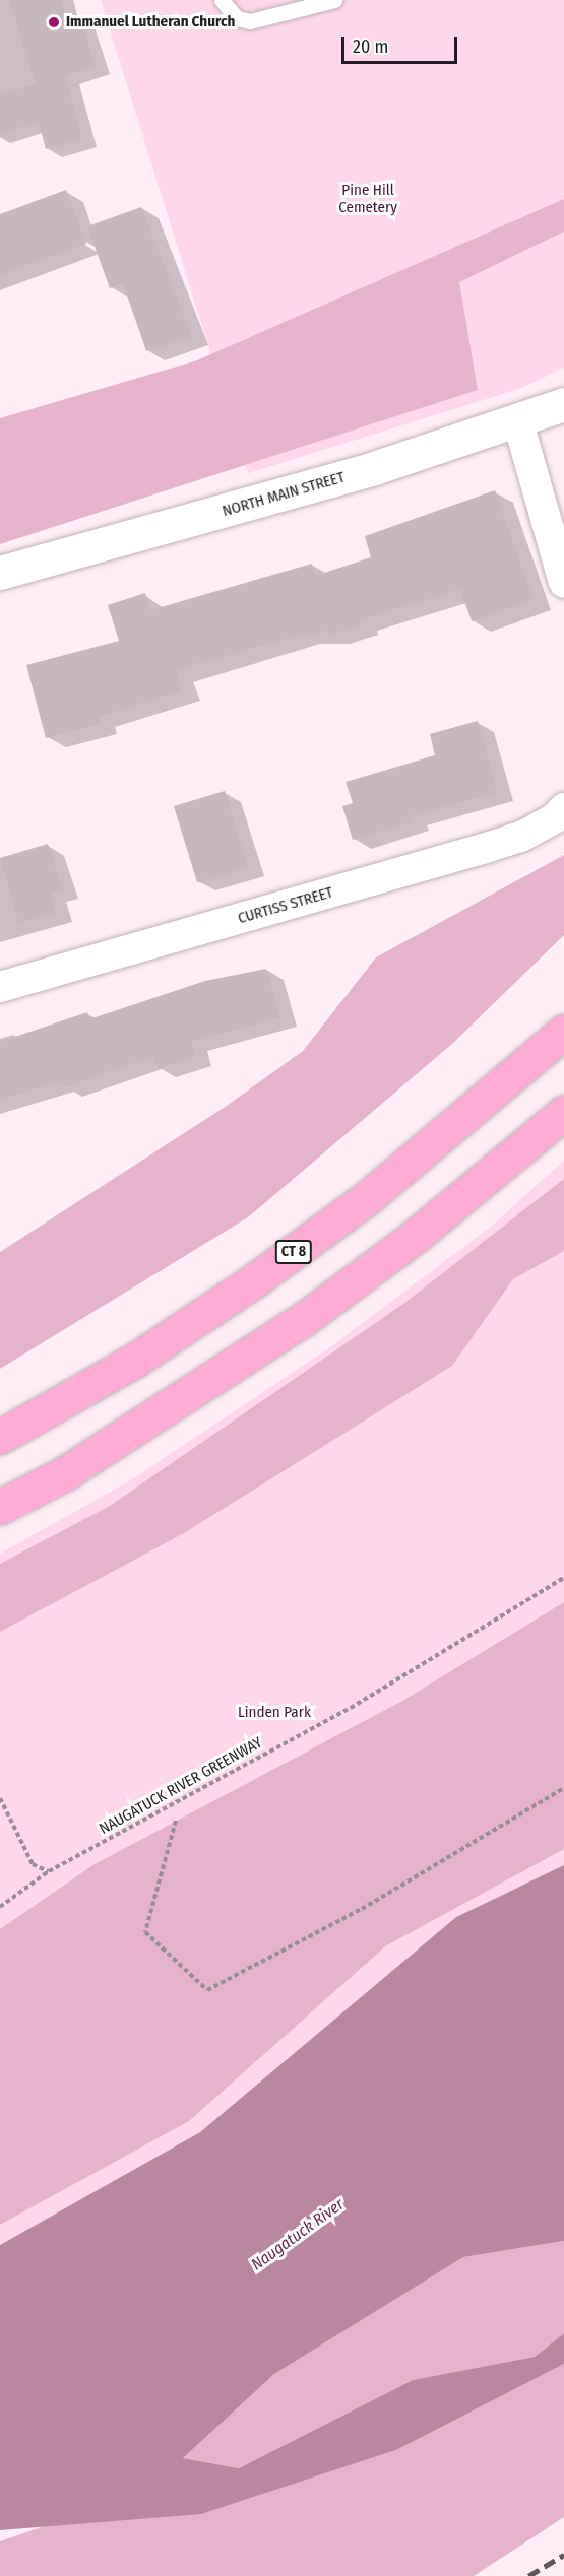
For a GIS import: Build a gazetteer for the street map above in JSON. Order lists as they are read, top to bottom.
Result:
{
  "streets": {
    "highway": ["CT 8"],
    "main road": ["NORTH MAIN STREET"],
    "street": ["CURTISS STREET"],
    "path": ["NAUGATUCK RIVER GREENWAY"]
  },
  "water": ["Naugatuck River"],
  "parks": ["Pine Hill Cemetery", "Linden Park"],
  "places": ["Immanuel Lutheran Church"],
  "scale_bar": "20 m"
}
